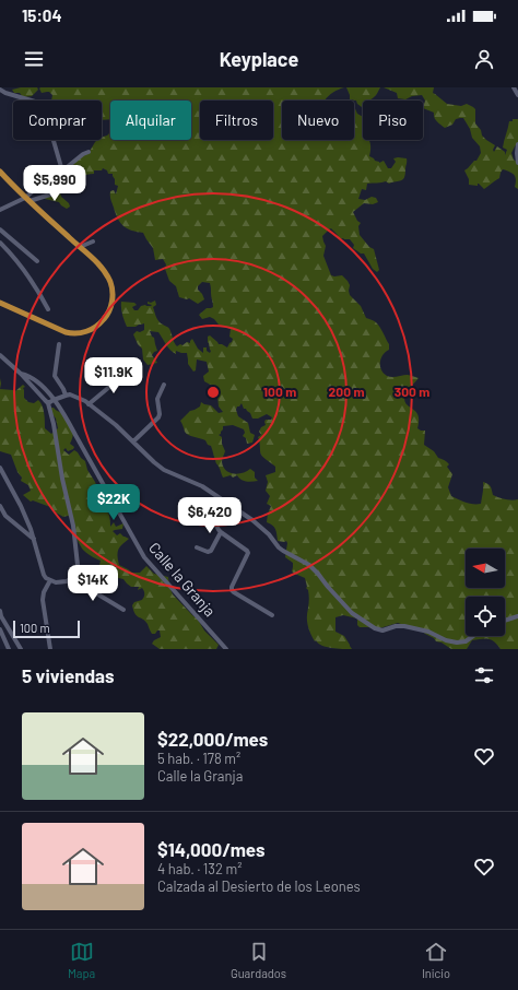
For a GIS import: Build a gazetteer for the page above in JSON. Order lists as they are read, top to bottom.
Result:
{
  "streets": {
    "street": ["Calle la Granja"]
  },
  "scale_bar": "100 m",
  "north": "left",
  "page": {
    "status": "15:04",
    "header": "Keyplace",
    "chip": [
      "Comprar",
      "Alquilar",
      "Filtros",
      "Nuevo",
      "Piso"
    ],
    "price": [
      "$5,990",
      "$11.9K",
      "$22K",
      "$6,420",
      "$14K"
    ],
    "scale": "100 m",
    "heading": "5 viviendas",
    "list": [
      {
        "name": "$22,000/mes",
        "note": "5 hab. · 178 m² · Calle la Granja"
      },
      {
        "name": "$14,000/mes",
        "note": "4 hab. · 132 m² · Calzada al Desierto de los Leones"
      }
    ],
    "tabs": ["Mapa", "Guardados", "Inicio"]
  },
  "rings": ["100 m", "200 m", "300 m"]
}
